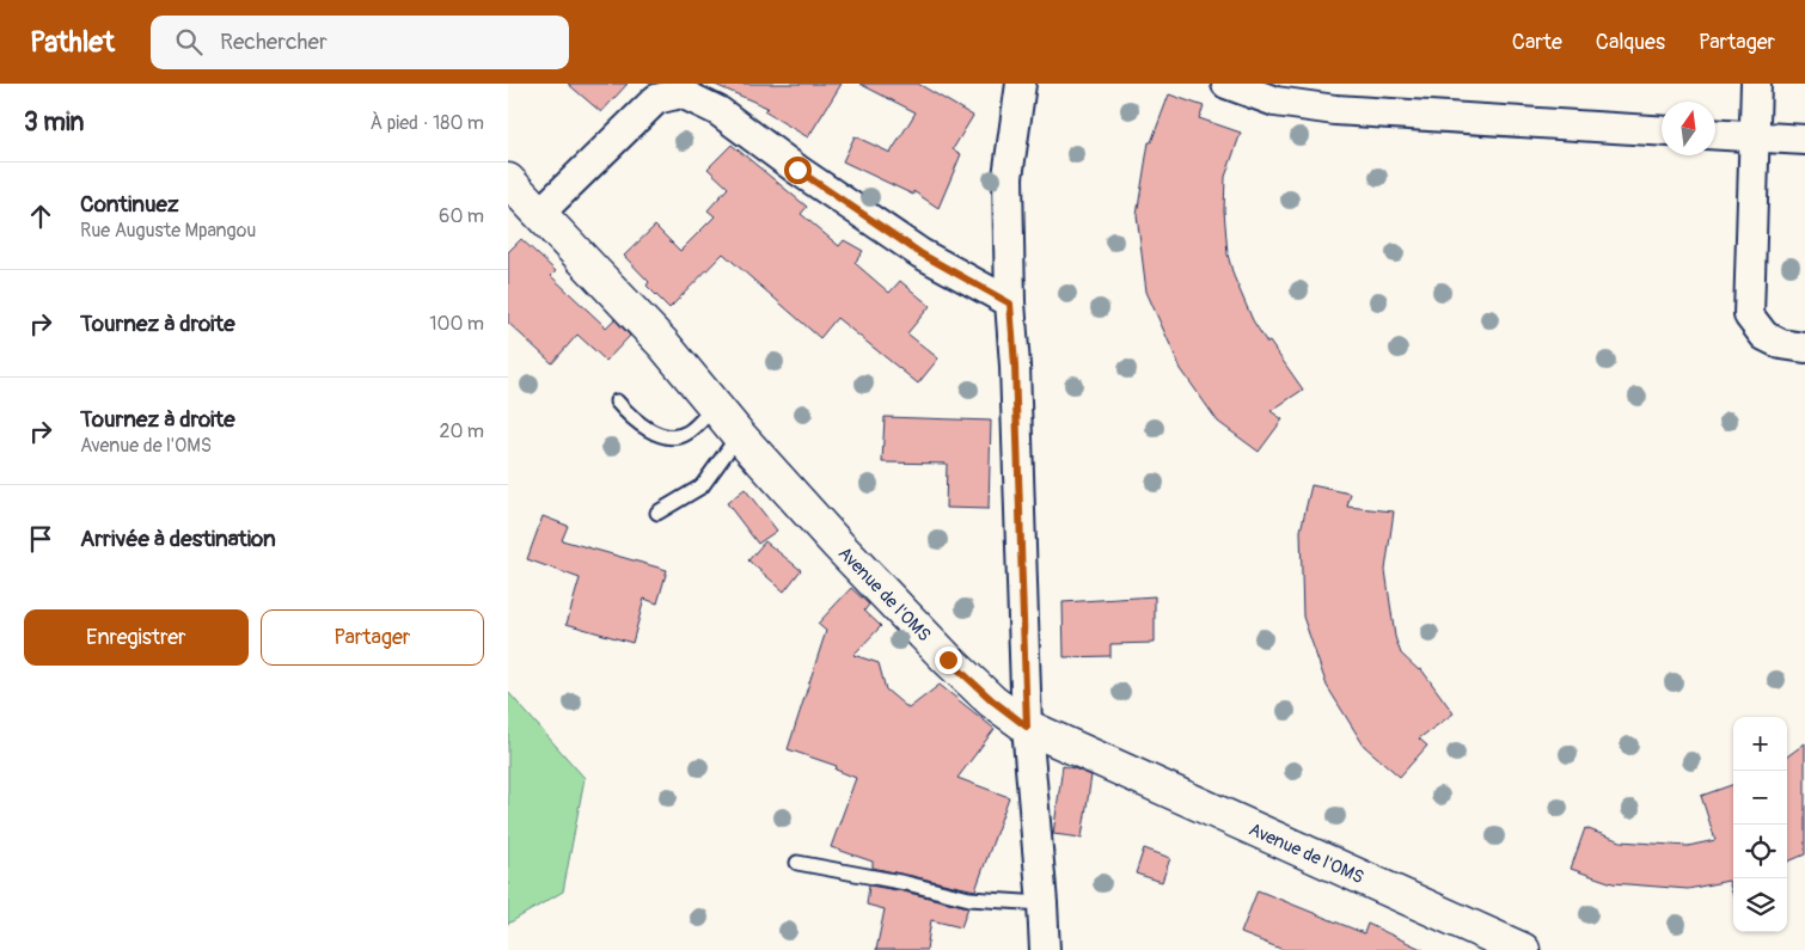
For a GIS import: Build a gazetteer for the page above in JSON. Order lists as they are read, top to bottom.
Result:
{
  "streets": {
    "street": ["Avenue de l'OMS"]
  },
  "north": "top",
  "page": {
    "header": "Pathlet",
    "search": "Rechercher",
    "nav": ["Carte", "Calques", "Partager"],
    "heading": ["3 min", "À pied · 180 m"],
    "list": [
      ["Continuez", "Rue Auguste Mpangou", "60 m"],
      ["Tournez à droite", "100 m"],
      ["Tournez à droite", "Avenue de l'OMS", "20 m"],
      "Arrivée à destination"
    ],
    "buttons": ["Enregistrer", "Partager"],
    "map_buttons": ["+", "−"]
  }
}
